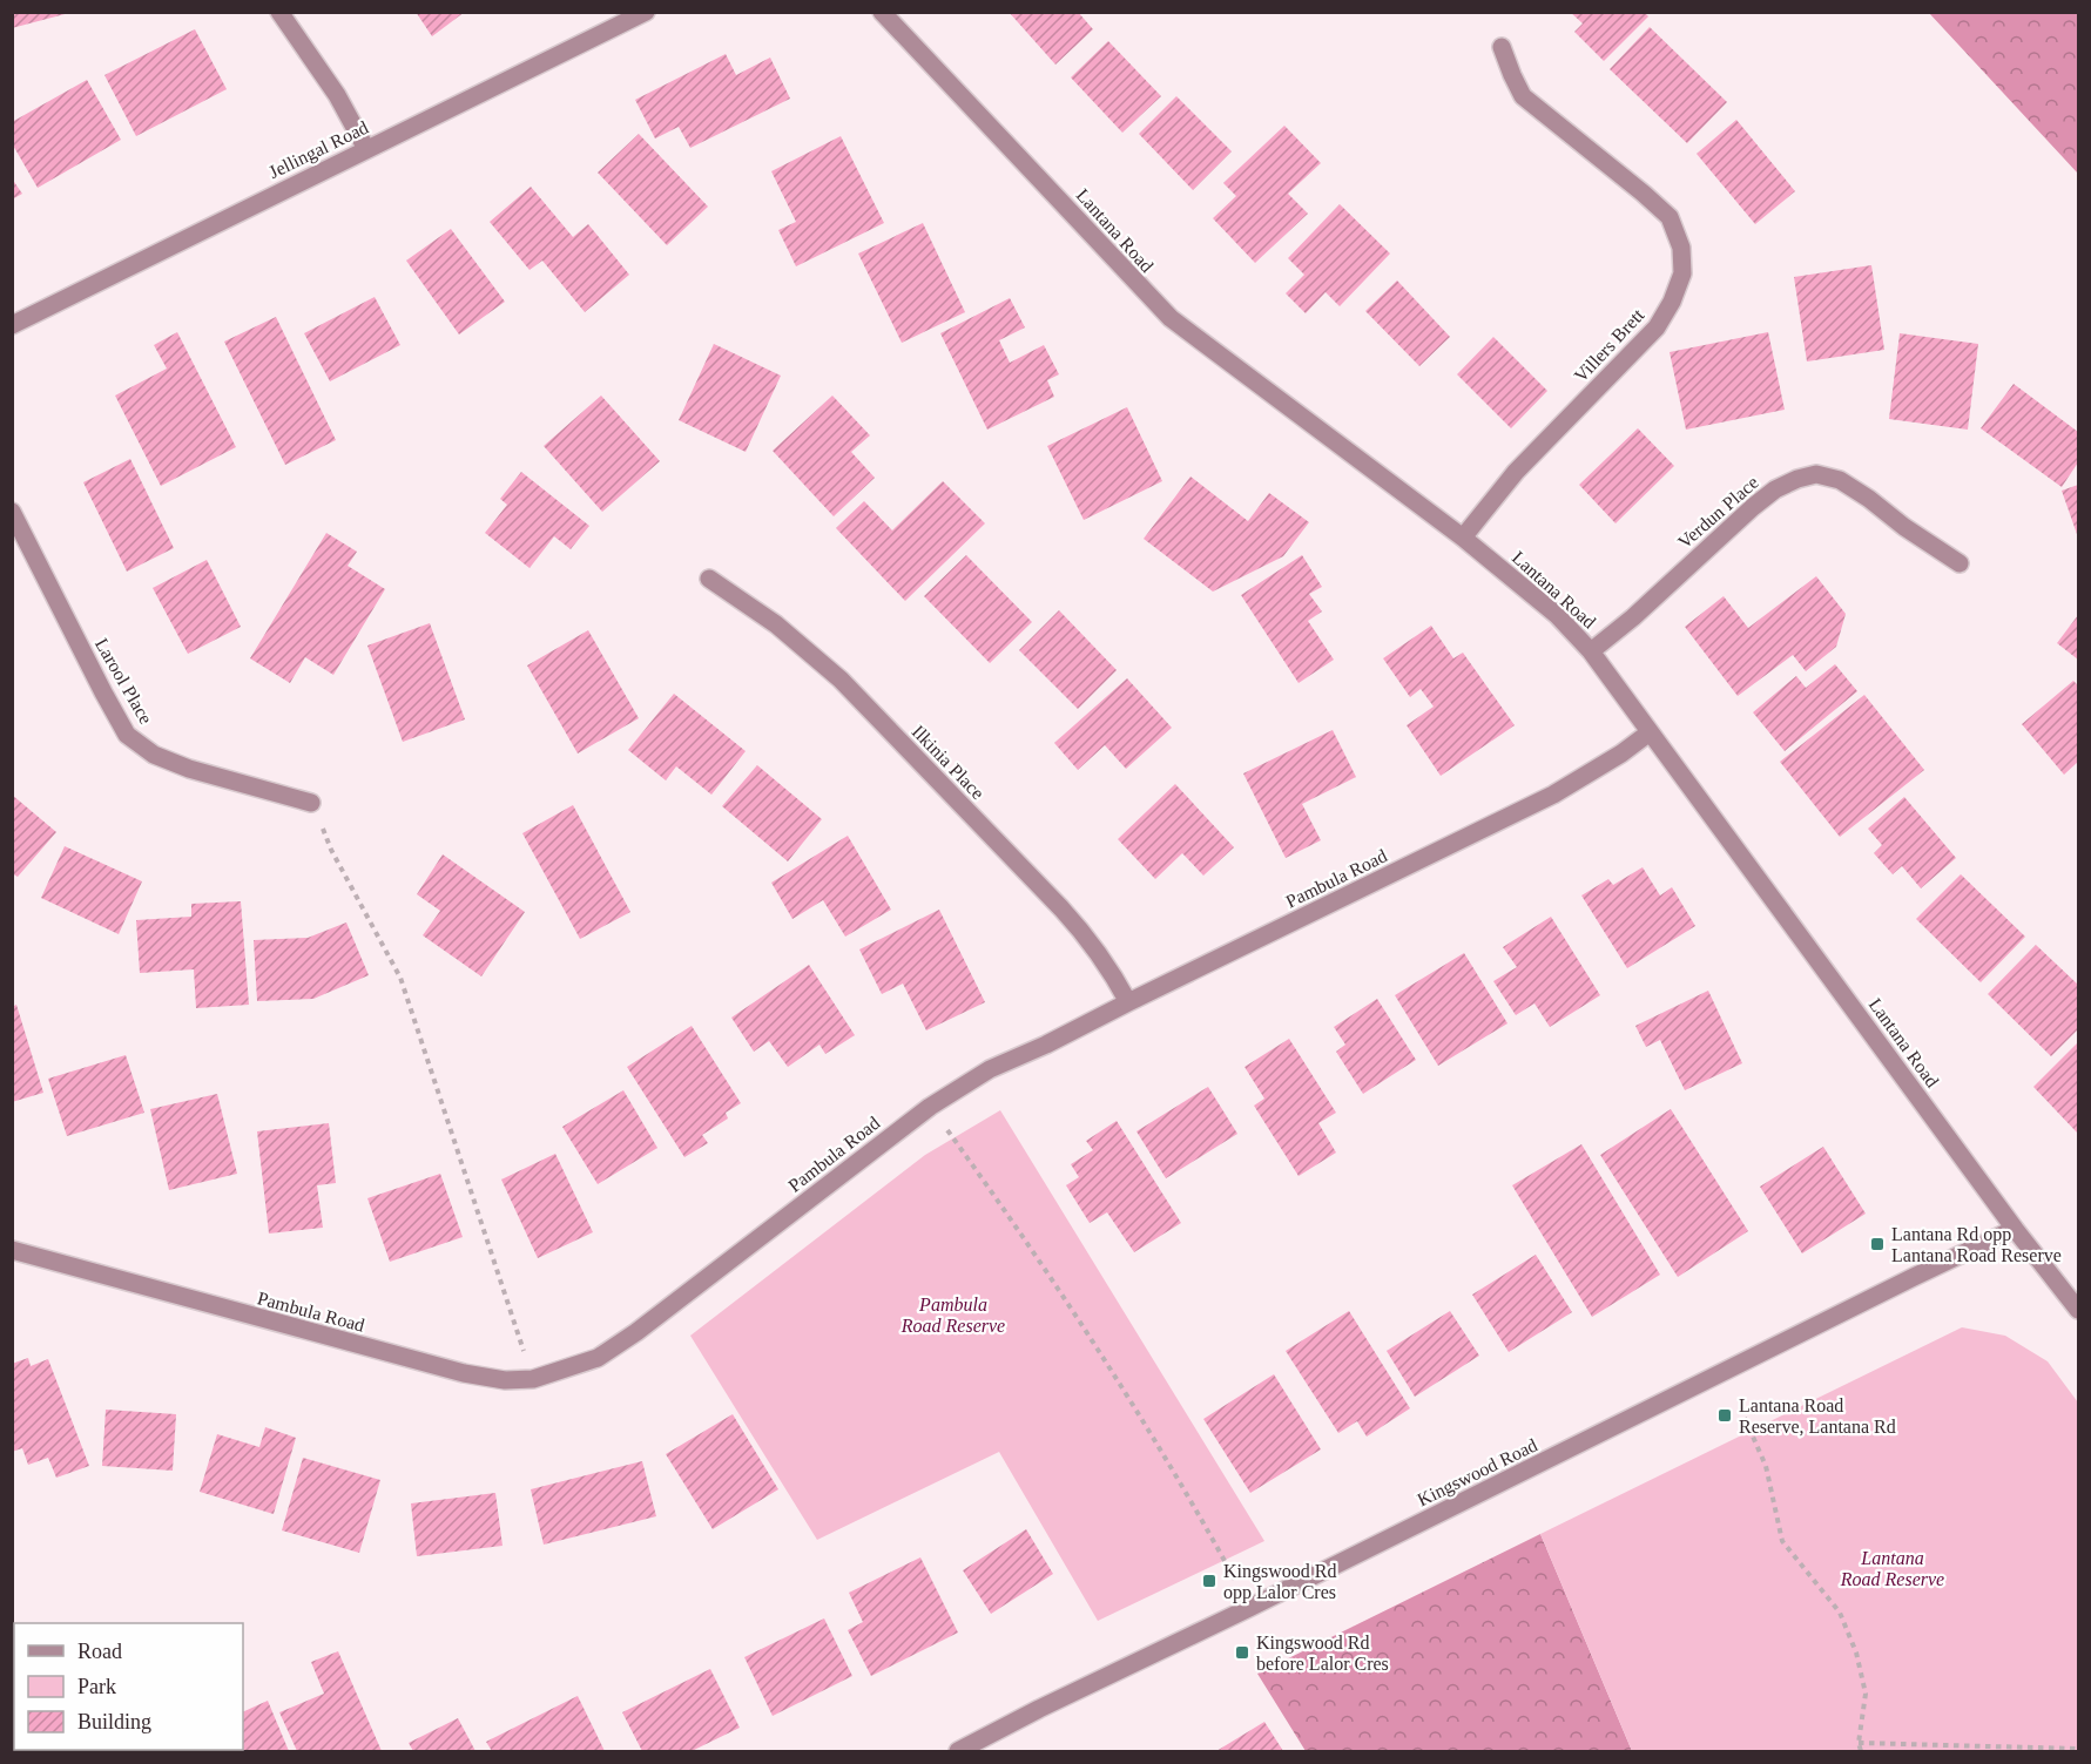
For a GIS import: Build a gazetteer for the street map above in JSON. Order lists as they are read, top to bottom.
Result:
{
  "streets": {
    "street": [
      "Jellingal Road",
      "Lantana Road",
      "Villers Brett",
      "Verdun Place",
      "Larool Place",
      "Ilkinia Place",
      "Pambula Road",
      "Kingswood Road"
    ]
  },
  "crossings": [
    ["Lantana Road", "Villers Brett"],
    ["Lantana Road", "Verdun Place"],
    ["Lantana Road", "Pambula Road"],
    ["Lantana Road", "Kingswood Road"],
    ["Ilkinia Place", "Pambula Road"]
  ],
  "parks": ["Pambula Road Reserve", "Lantana Road Reserve"],
  "places": {
    "transit": [
      "Lantana Rd opp Lantana Road Reserve",
      "Lantana Road Reserve, Lantana Rd",
      "Kingswood Rd opp Lalor Cres",
      "Kingswood Rd before Lalor Cres"
    ]
  },
  "legend": ["Road", "Park", "Building"]
}
